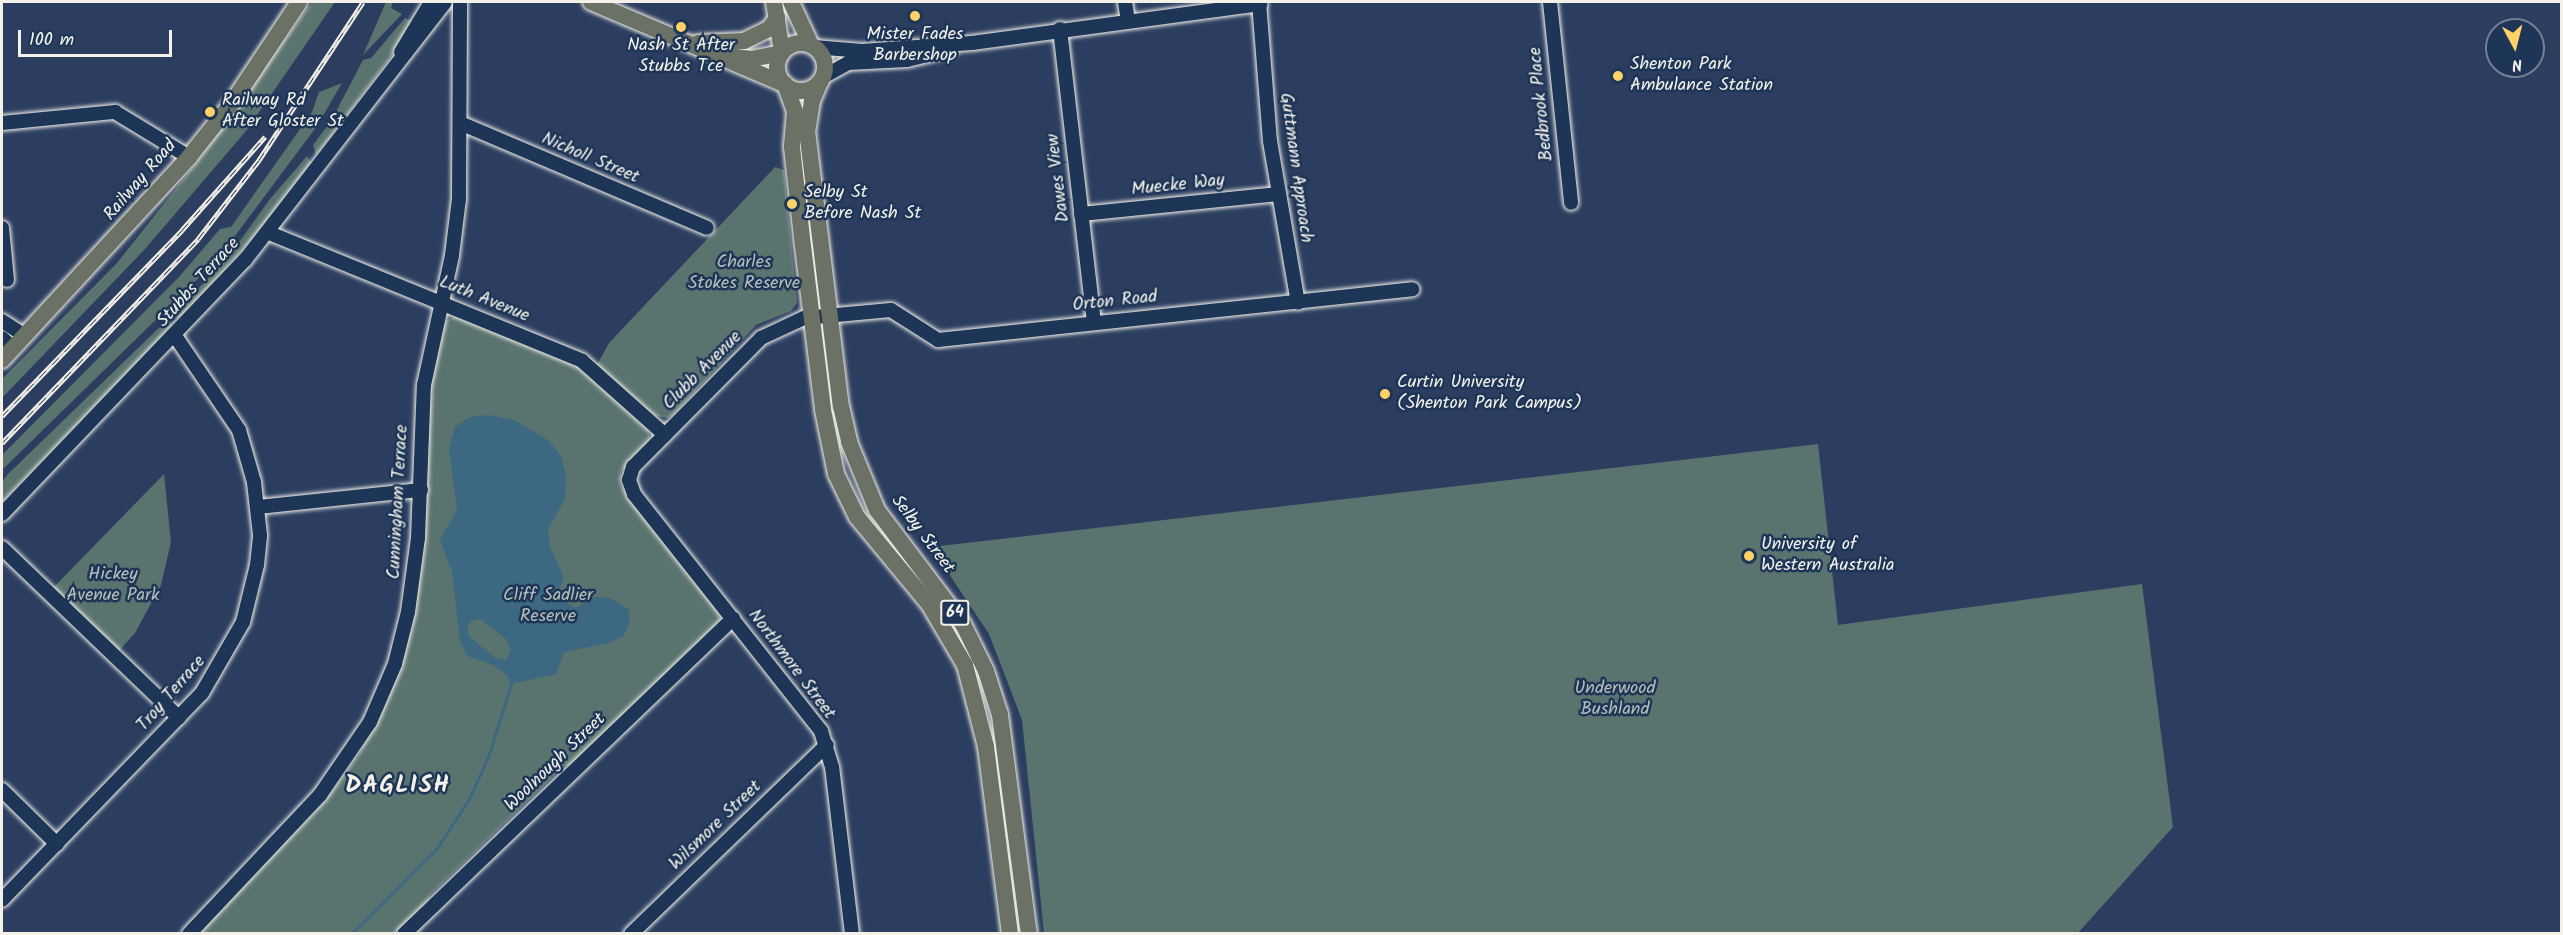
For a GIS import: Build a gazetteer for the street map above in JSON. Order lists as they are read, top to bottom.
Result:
{
  "streets": {
    "main road": ["Railway Road", "Selby Street", "64"],
    "street": [
      "Bedbrook Place",
      "Nicholl Street",
      "Guttmann Approach",
      "Dawes View",
      "Muecke Way",
      "Stubbs Terrace",
      "Luth Avenue",
      "Orton Road",
      "Clubb Avenue",
      "Cunningham Terrace",
      "Northmore Street",
      "Troy Terrace",
      "Woolnough Street",
      "Wilsmore Street"
    ]
  },
  "crossings": [
    ["Nicholl Street", "Cunningham Terrace"],
    ["Guttmann Approach", "Muecke Way"],
    ["Guttmann Approach", "Orton Road"],
    ["Dawes View", "Muecke Way"],
    ["Dawes View", "Orton Road"],
    ["Stubbs Terrace", "Luth Avenue"],
    ["Stubbs Terrace", "Troy Terrace"],
    ["Luth Avenue", "Clubb Avenue"],
    ["Luth Avenue", "Cunningham Terrace"],
    ["Orton Road", "Clubb Avenue"],
    ["Orton Road", "Selby Street"],
    ["Clubb Avenue", "Selby Street"],
    ["Clubb Avenue", "Northmore Street"],
    ["Selby Street", "64"],
    ["Northmore Street", "Woolnough Street"],
    ["Northmore Street", "Wilsmore Street"]
  ],
  "districts": ["DAGLISH"],
  "parks": [
    "Charles Stokes Reserve",
    "Hickey Avenue Park",
    "Cliff Sadlier Reserve",
    "Underwood Bushland"
  ],
  "places": [
    "Mister Fades Barbershop",
    "Nash St After Stubbs Tce",
    "Shenton Park Ambulance Station",
    "Railway Rd After Gloster St",
    "Selby St Before Nash St",
    "Curtin University (Shenton Park Campus)",
    "University of Western Australia"
  ],
  "scale_bar": "100 m",
  "north": "bottom"
}
